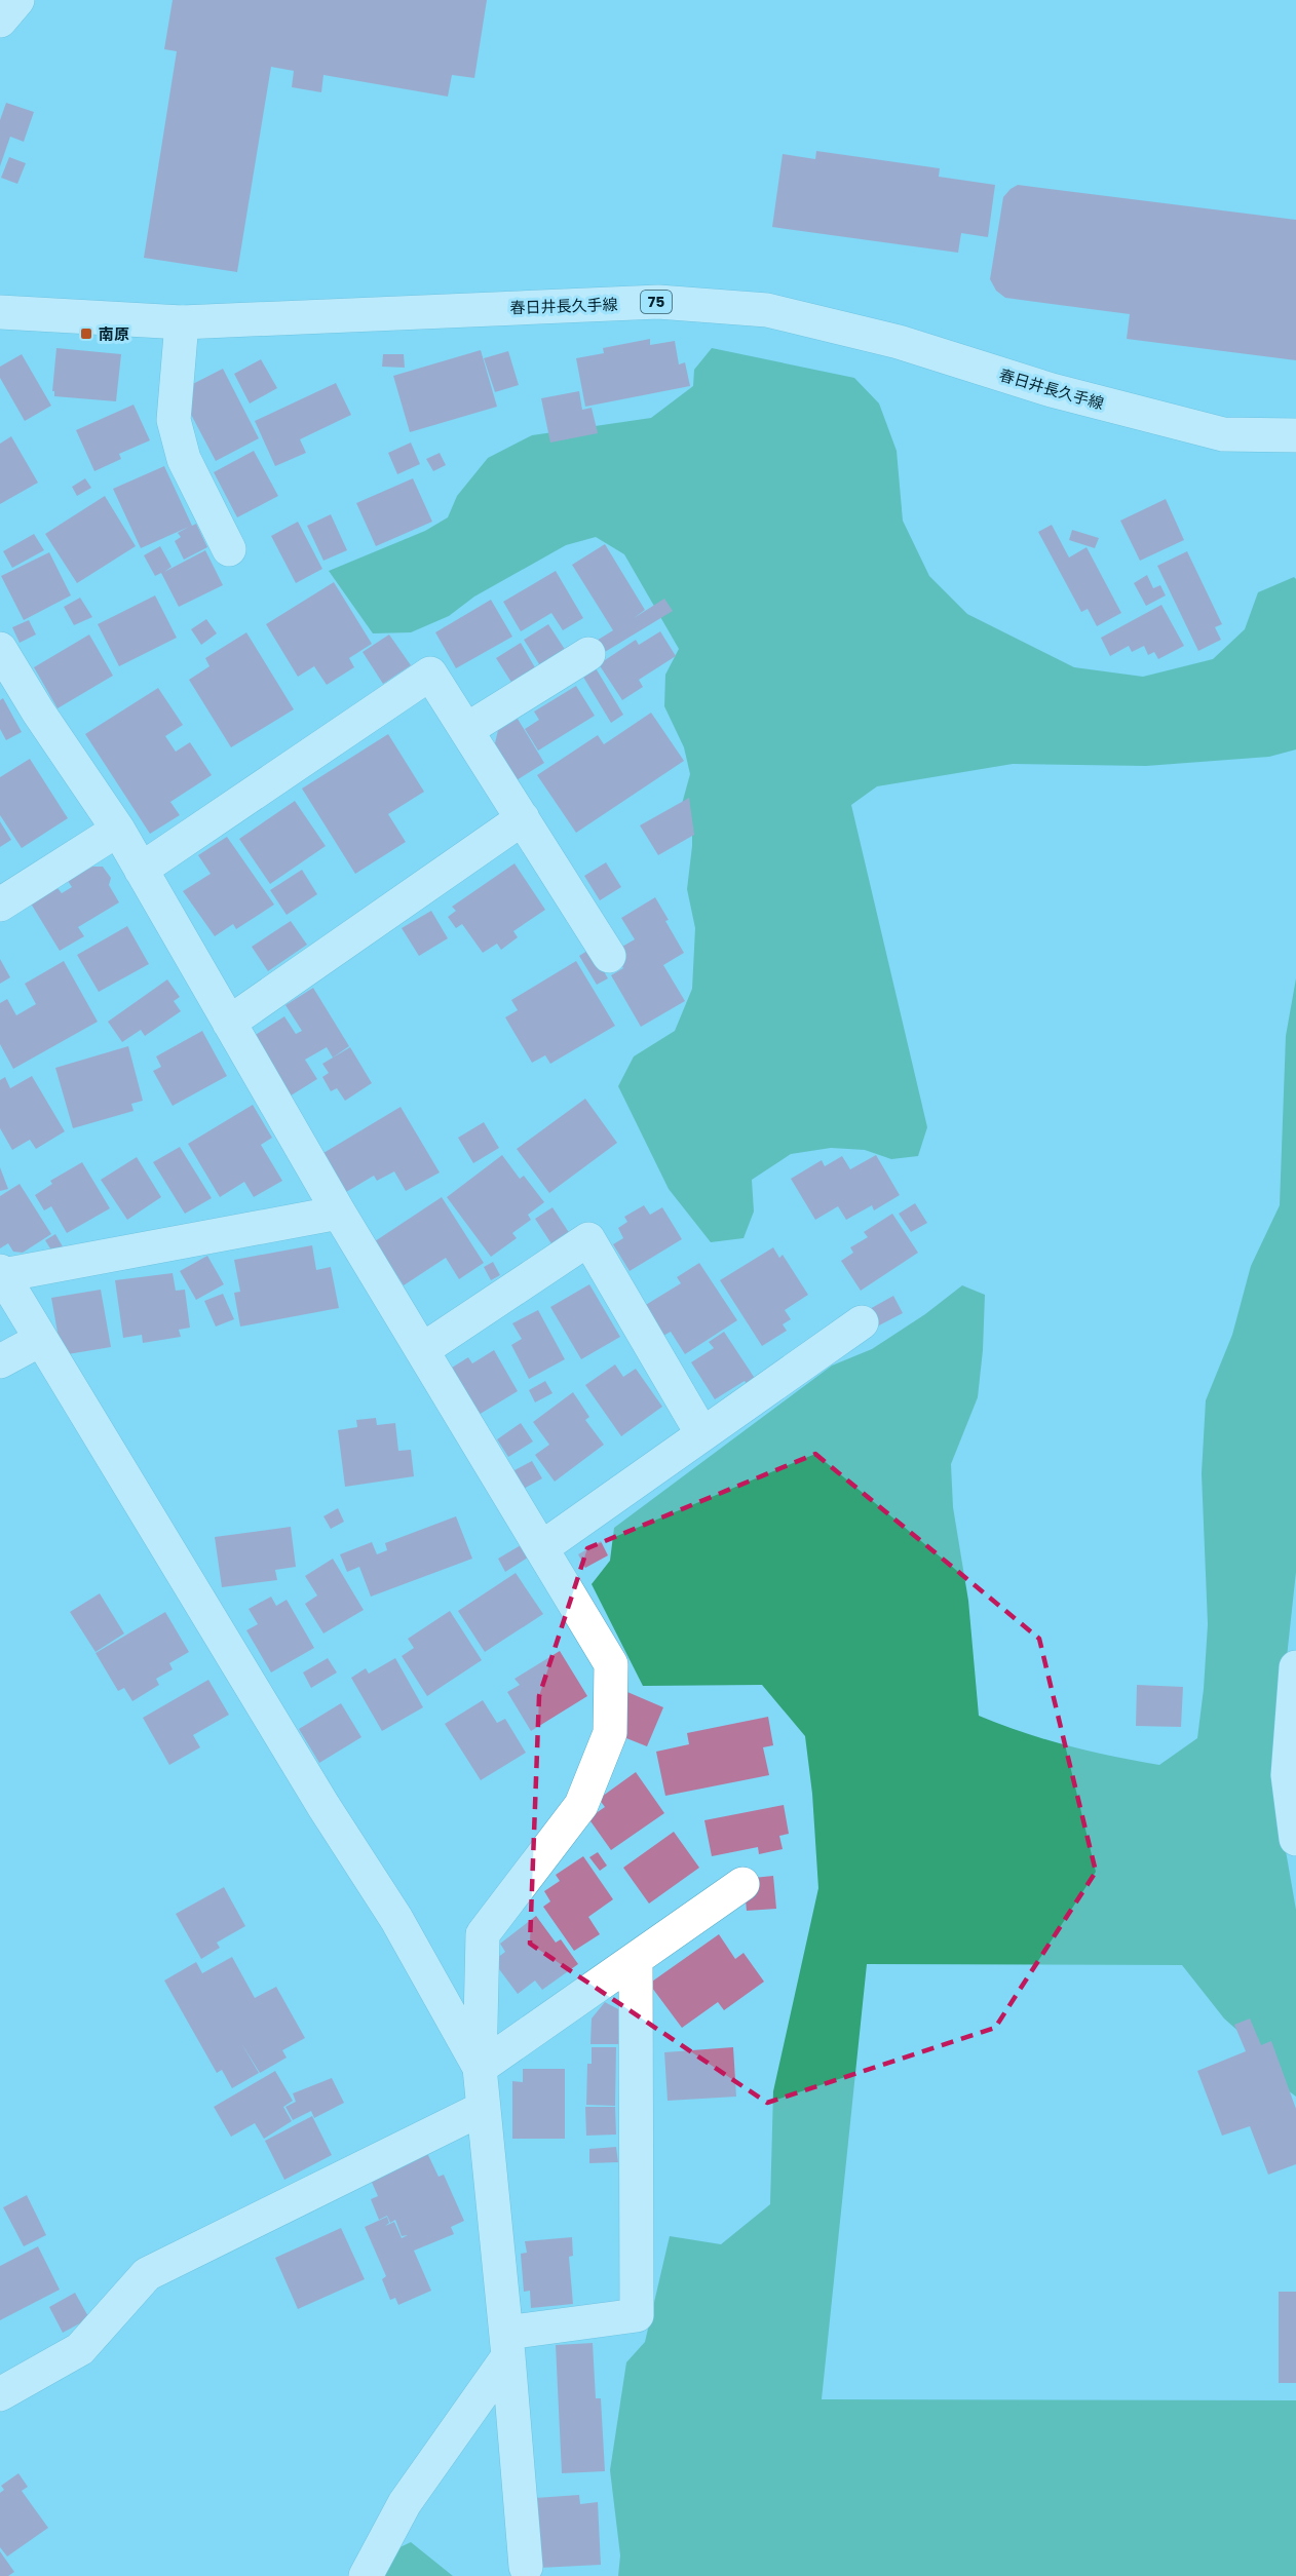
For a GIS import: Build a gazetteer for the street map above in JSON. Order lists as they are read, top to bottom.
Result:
{
  "streets": {
    "street": ["75", "春日井長久手線"]
  },
  "places": {
    "transit": ["南原"]
  }
}
